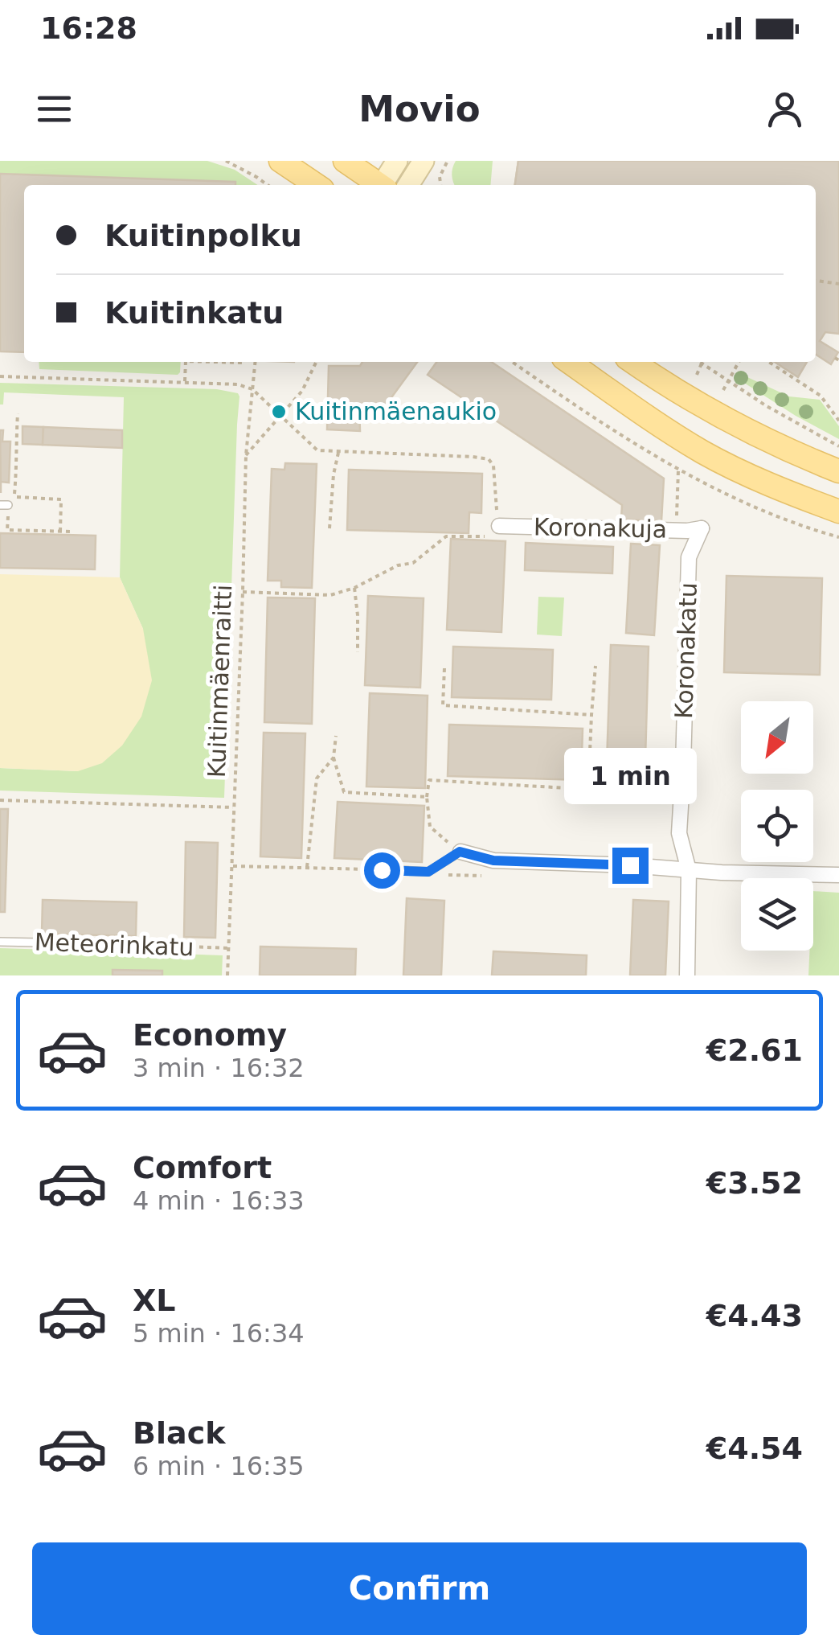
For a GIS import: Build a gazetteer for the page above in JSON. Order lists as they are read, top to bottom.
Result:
{
  "streets": {
    "street": ["Koronakuja", "Koronakatu"],
    "lane": ["Meteorinkatu"],
    "path": ["Kuitinmäenraitti"]
  },
  "crossings": [
    ["Koronakuja", "Koronakatu"],
    ["Kuitinmäenraitti", "Meteorinkatu"]
  ],
  "places": ["Kuitinmäenaukio"],
  "north": "bottom left",
  "page": {
    "status": "16:28",
    "header": "Movio",
    "banner": ["Kuitinpolku", "Kuitinkatu"],
    "bubble": "1 min",
    "list": [
      {
        "name": "Economy",
        "note": "3 min · 16:32",
        "value": "€2.61"
      },
      {
        "name": "Comfort",
        "note": "4 min · 16:33",
        "value": "€3.52"
      },
      {
        "name": "XL",
        "note": "5 min · 16:34",
        "value": "€4.43"
      },
      {
        "name": "Black",
        "note": "6 min · 16:35",
        "value": "€4.54"
      }
    ],
    "buttons": "Confirm"
  }
}
